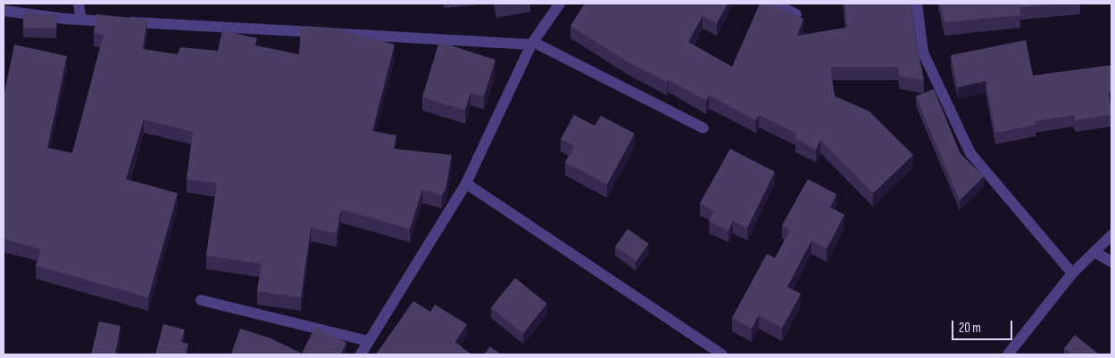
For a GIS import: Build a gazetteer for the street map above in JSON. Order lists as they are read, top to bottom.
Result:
{
  "scale_bar": "20 m"
}
